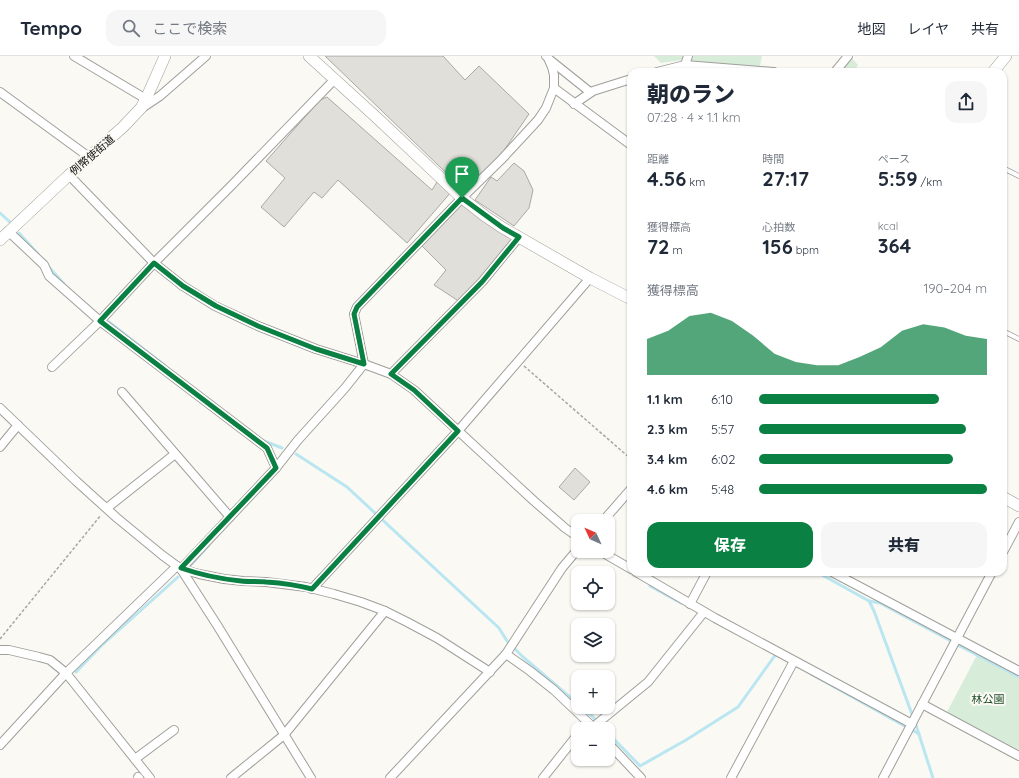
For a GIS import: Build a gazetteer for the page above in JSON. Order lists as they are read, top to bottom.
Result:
{
  "streets": {
    "street": ["例幣使街道"]
  },
  "parks": ["林公園"],
  "north": "top left",
  "page": {
    "header": "Tempo",
    "search": "ここで検索",
    "nav": ["地図", "レイヤ", "共有"],
    "heading": ["朝のラン", "07:28 · 4 × 1.1 km"],
    "stats": [
      ["距離", "4.56 km"],
      ["時間", "27:17"],
      ["ペース", "5:59 /km"],
      ["獲得標高", "72 m"],
      ["心拍数", "156 bpm"],
      ["kcal", "364"]
    ],
    "chart": ["獲得標高", "190–204 m"],
    "list": [
      {
        "name": "1.1 km",
        "note": "6:10"
      },
      {
        "name": "2.3 km",
        "note": "5:57"
      },
      {
        "name": "3.4 km",
        "note": "6:02"
      },
      {
        "name": "4.6 km",
        "note": "5:48"
      }
    ],
    "map_buttons": ["+", "−"],
    "buttons": ["保存", "共有"]
  }
}
